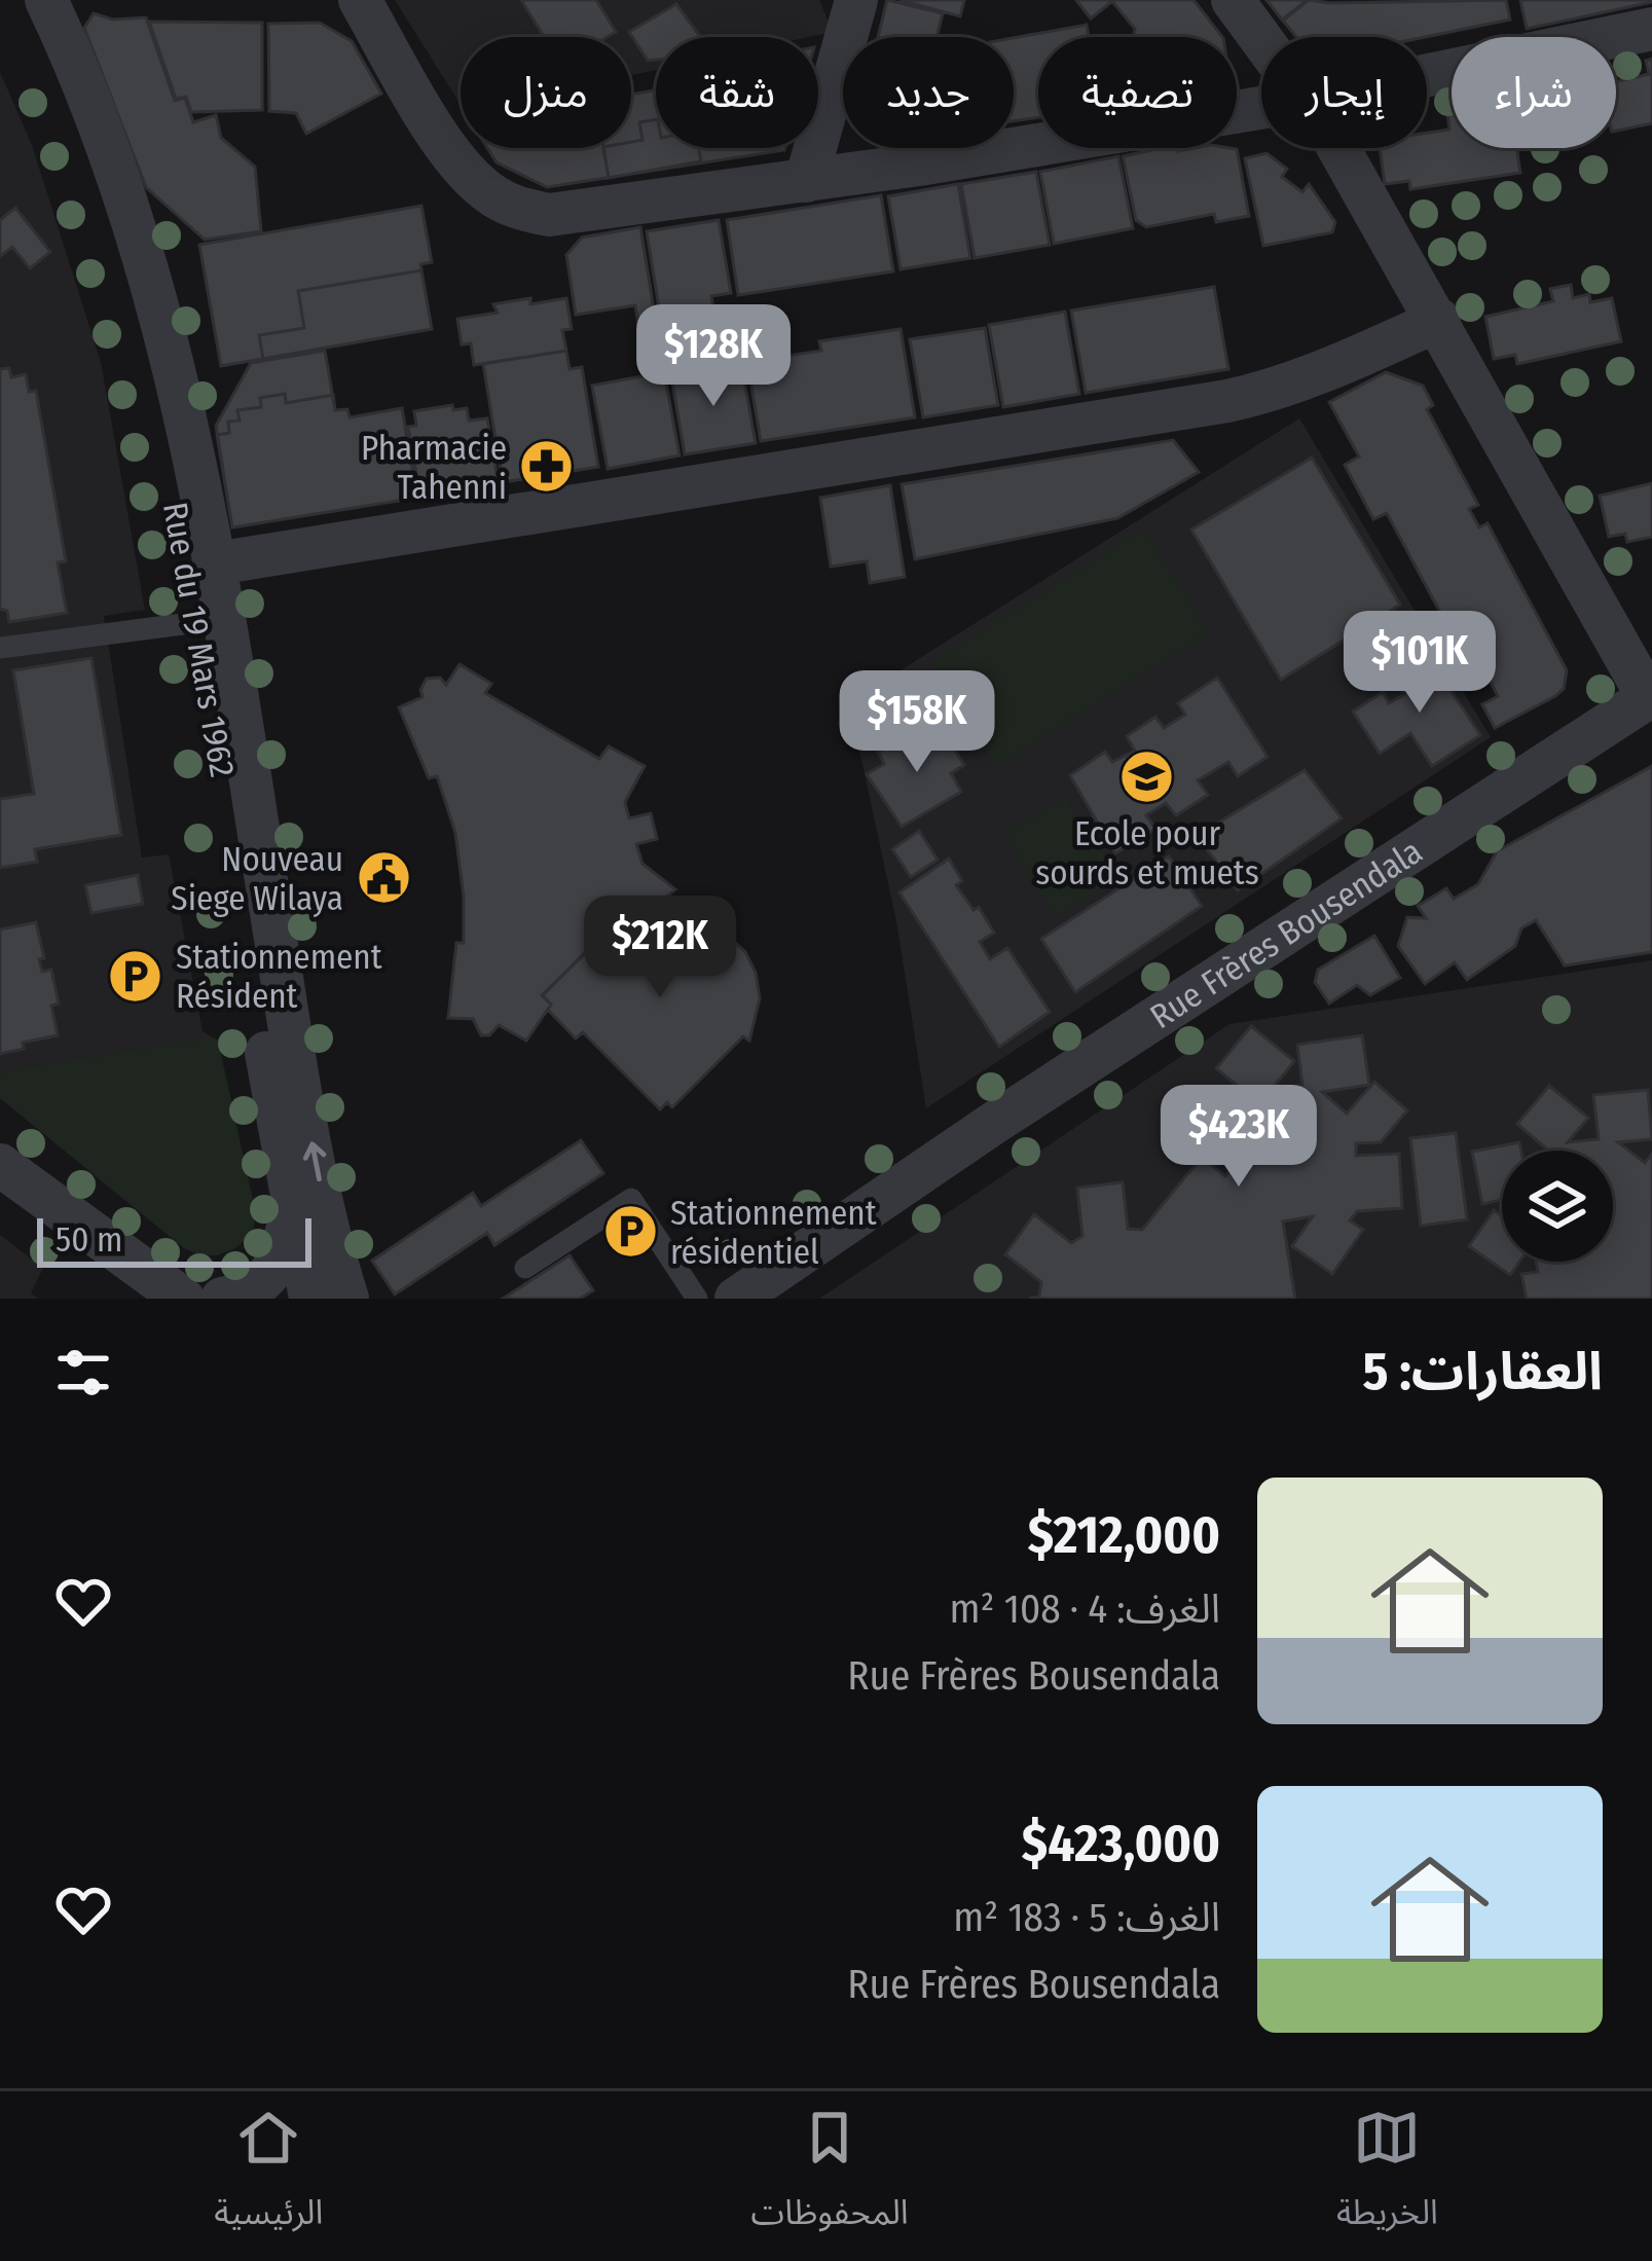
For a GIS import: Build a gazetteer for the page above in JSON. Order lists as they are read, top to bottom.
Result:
{
  "streets": {
    "street": ["Rue du 19 Mars 1962", "Rue Frères Bousendala"]
  },
  "places": {
    "pharmacy": ["Pharmacie Tahenni"],
    "school or university": ["Ecole pour sourds et muets"],
    "public building": ["Nouveau Siege Wilaya"],
    "parking": ["Stationnement Résident", "Stationnement résidentiel"]
  },
  "scale_bar": "50 m",
  "page": {
    "chip": [
      "شراء",
      "إيجار",
      "تصفية",
      "جديد",
      "شقة",
      "منزل"
    ],
    "price": [
      "$128K",
      "$101K",
      "$158K",
      "$212K",
      "$423K"
    ],
    "scale": "50 m",
    "heading": "العقارات: 5",
    "list": [
      {
        "name": "$212,000",
        "note": "الغرف: 4 · 108 m² · Rue Frères Bousendala"
      },
      {
        "name": "$423,000",
        "note": "الغرف: 5 · 183 m² · Rue Frères Bousendala"
      }
    ],
    "tabs": ["الخريطة", "المحفوظات", "الرئيسية"]
  }
}
